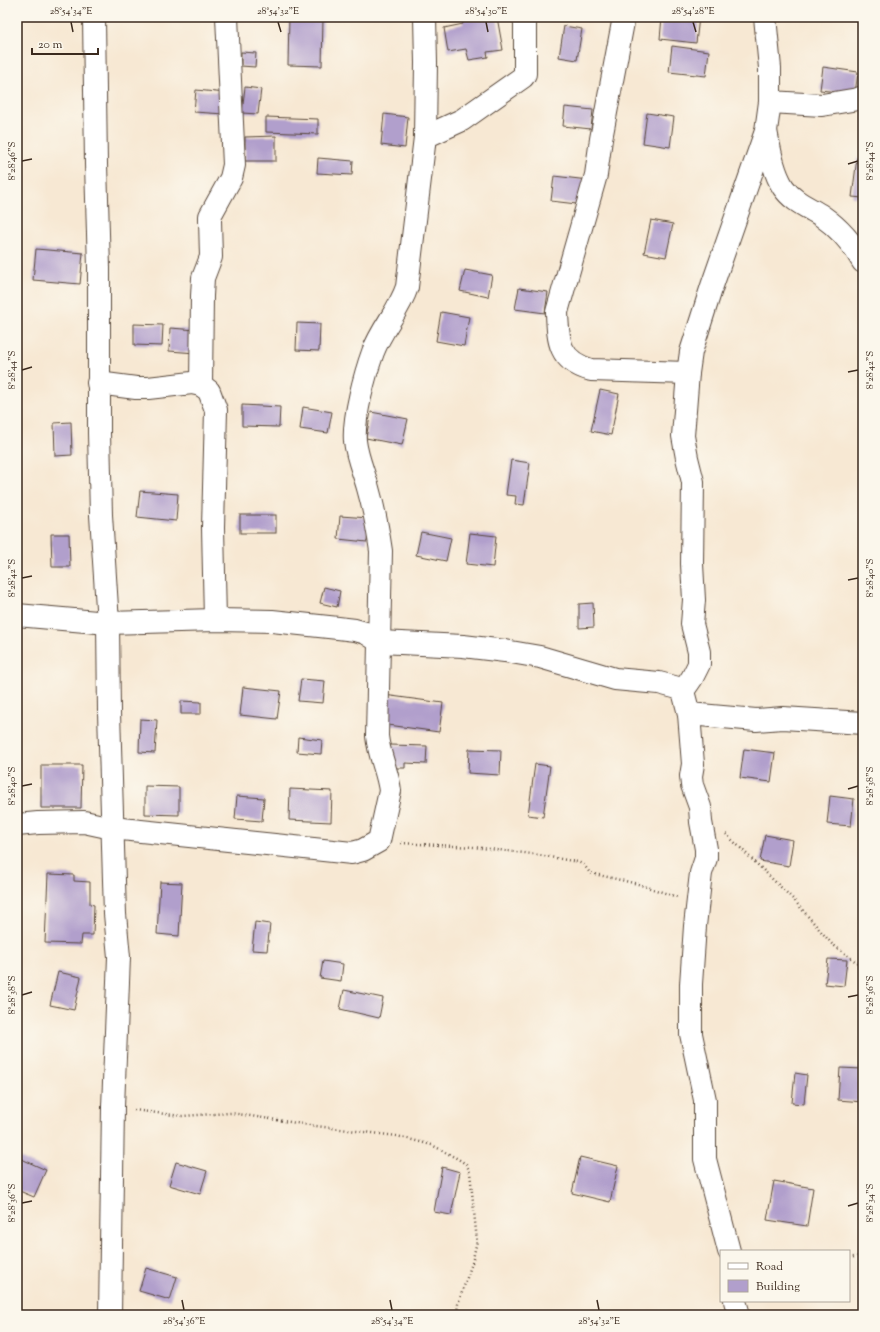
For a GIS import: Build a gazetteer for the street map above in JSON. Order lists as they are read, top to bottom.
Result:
{
  "legend": ["Road", "Building"],
  "scale_bar": "20 m",
  "coordinates": [
    "28°54'34\"E",
    "28°54'32\"E",
    "28°54'30\"E",
    "28°54'28\"E",
    "8°28'44\"S",
    "8°28'46\"S",
    "8°28'42\"S",
    "8°28'40\"S",
    "8°28'38\"S",
    "8°28'36\"S",
    "8°28'34\"S",
    "28°54'36\"E"
  ]
}
